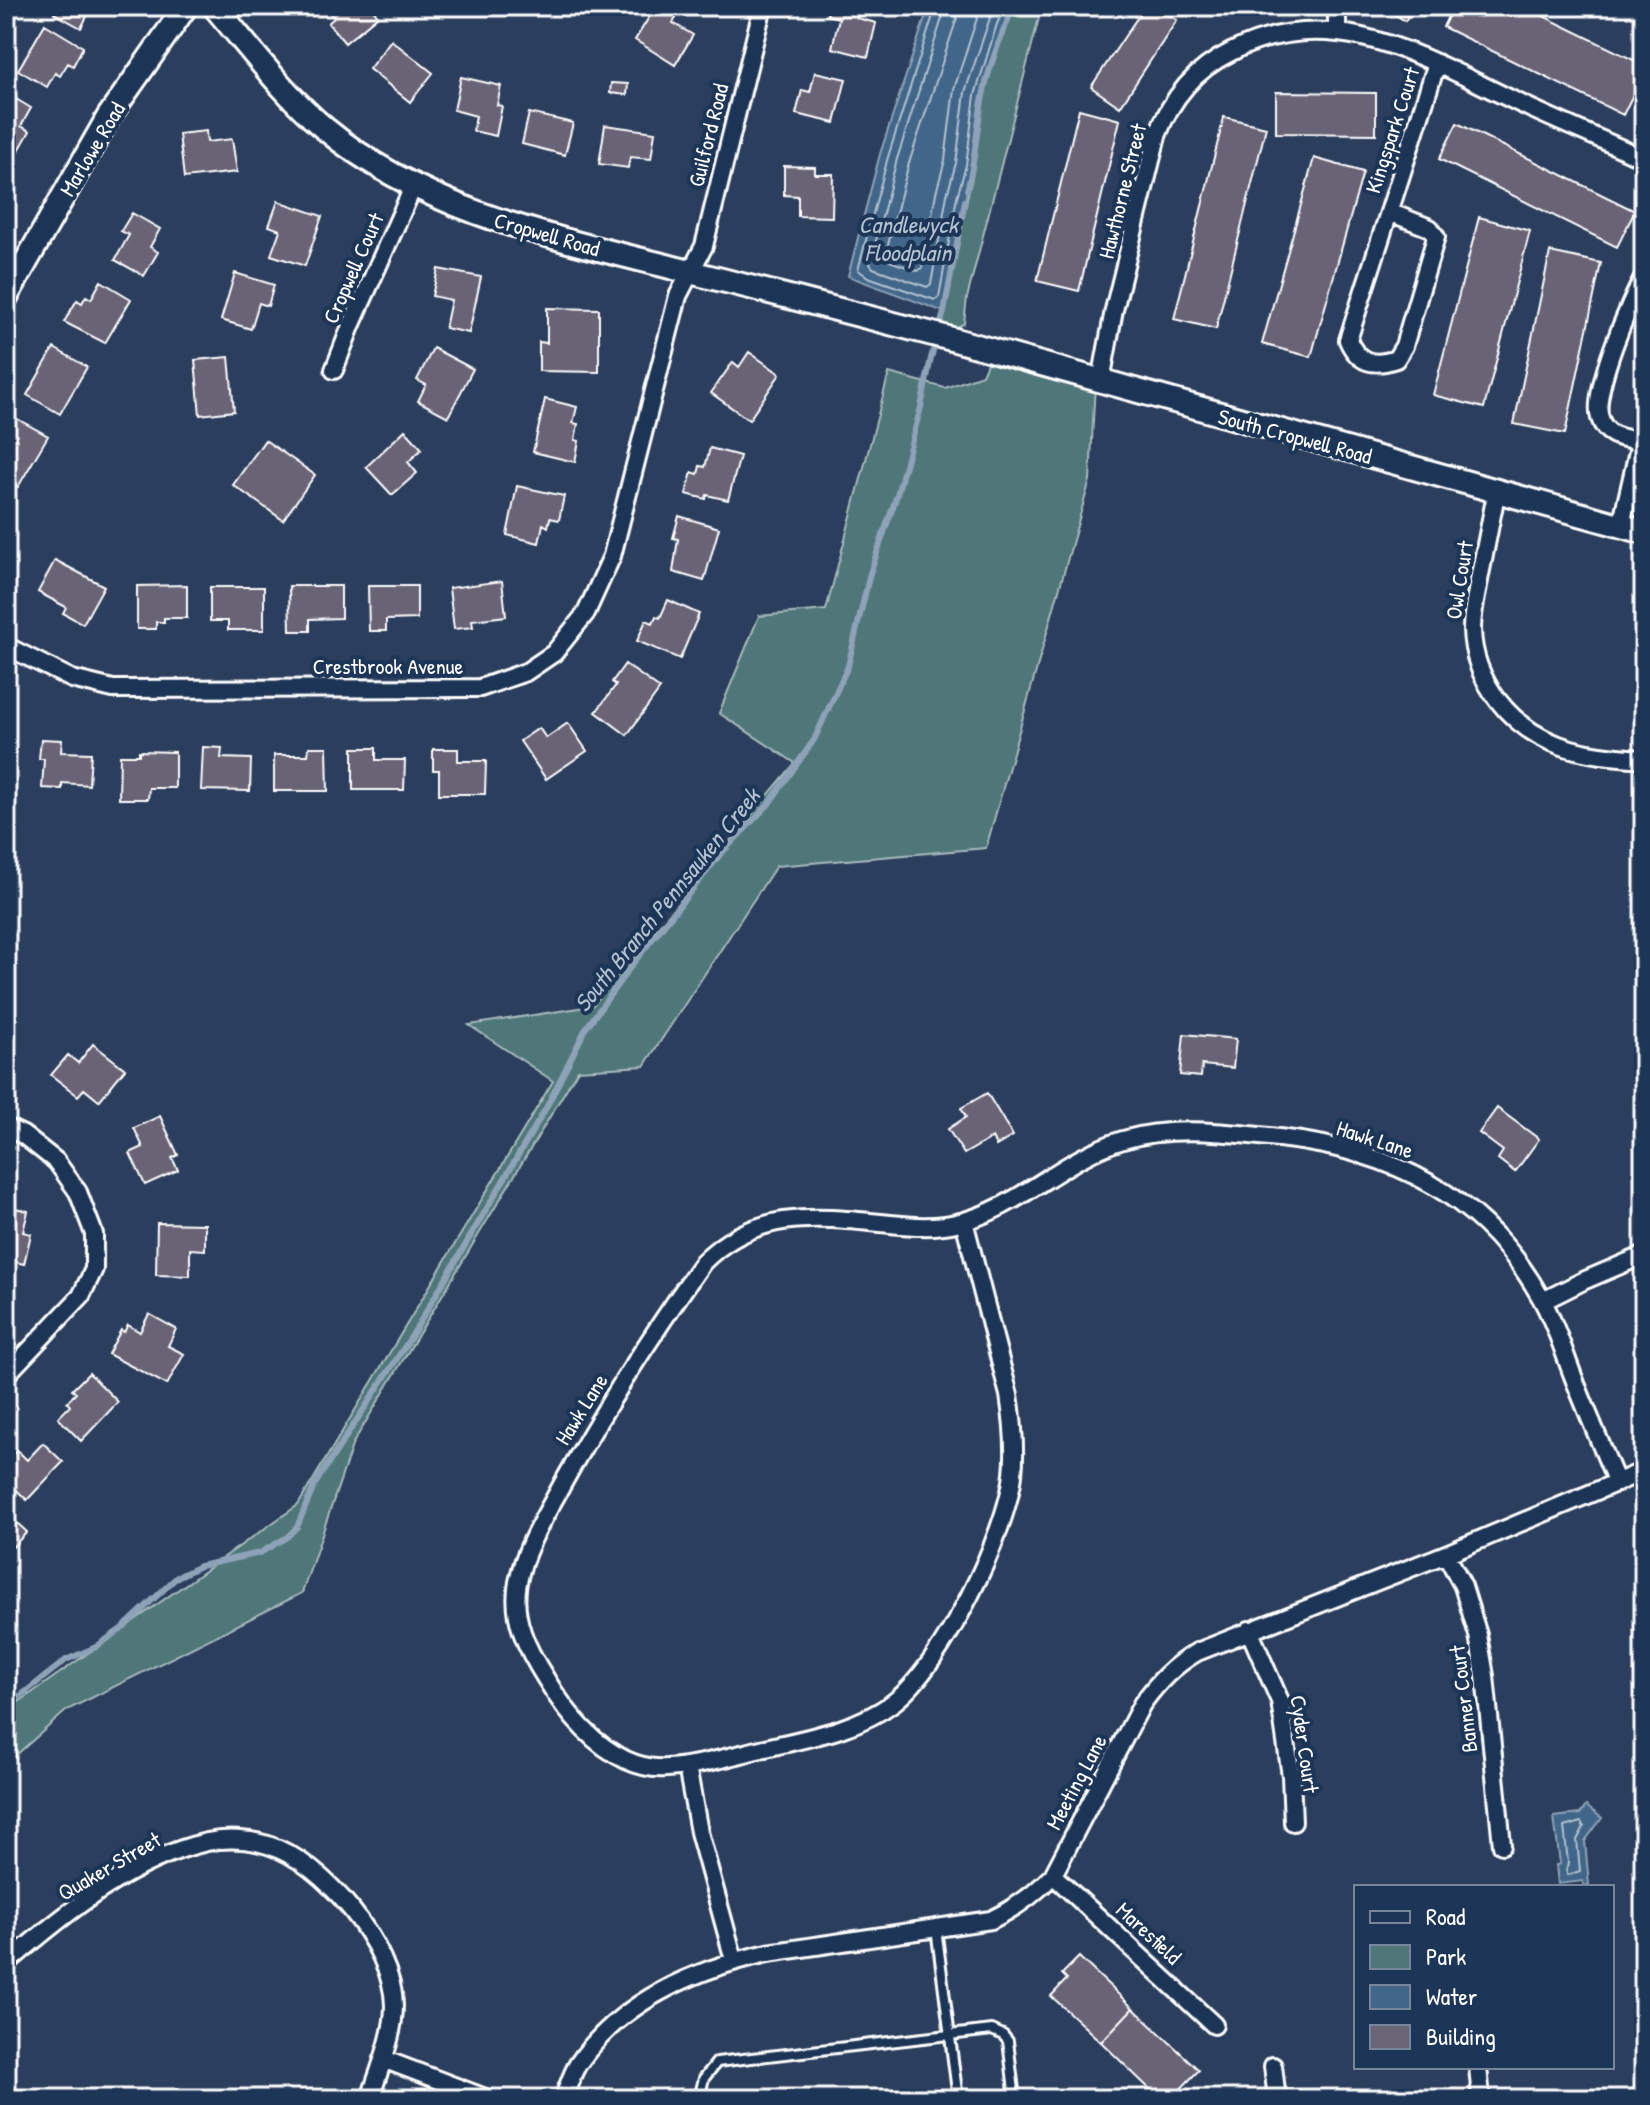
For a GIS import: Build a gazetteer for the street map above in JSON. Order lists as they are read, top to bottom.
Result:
{
  "streets": {
    "street": [
      "Kingspark Court",
      "Guilford Road",
      "Marlowe Road",
      "Hawthorne Street",
      "Cropwell Road",
      "Cropwell Court",
      "South Cropwell Road",
      "Owl Court",
      "Crestbrook Avenue",
      "Hawk Lane",
      "Banner Court",
      "Cyder Court",
      "Meeting Lane",
      "Quaker Street",
      "Maresfield"
    ]
  },
  "crossings": [
    ["Kingspark Court", "Hawthorne Street"],
    ["Guilford Road", "Cropwell Road"],
    ["Guilford Road", "Crestbrook Avenue"],
    ["Hawthorne Street", "South Cropwell Road"],
    ["Cropwell Road", "Cropwell Court"],
    ["Cropwell Road", "South Cropwell Road"],
    ["Cropwell Road", "Crestbrook Avenue"],
    ["South Cropwell Road", "Owl Court"],
    ["Hawk Lane", "Meeting Lane"],
    ["Banner Court", "Meeting Lane"],
    ["Cyder Court", "Meeting Lane"],
    ["Meeting Lane", "Maresfield"]
  ],
  "water": ["Candlewyck Floodplain", "South Branch Pennsauken Creek"],
  "legend": [
    "Road",
    "Park",
    "Water",
    "Building"
  ]
}
